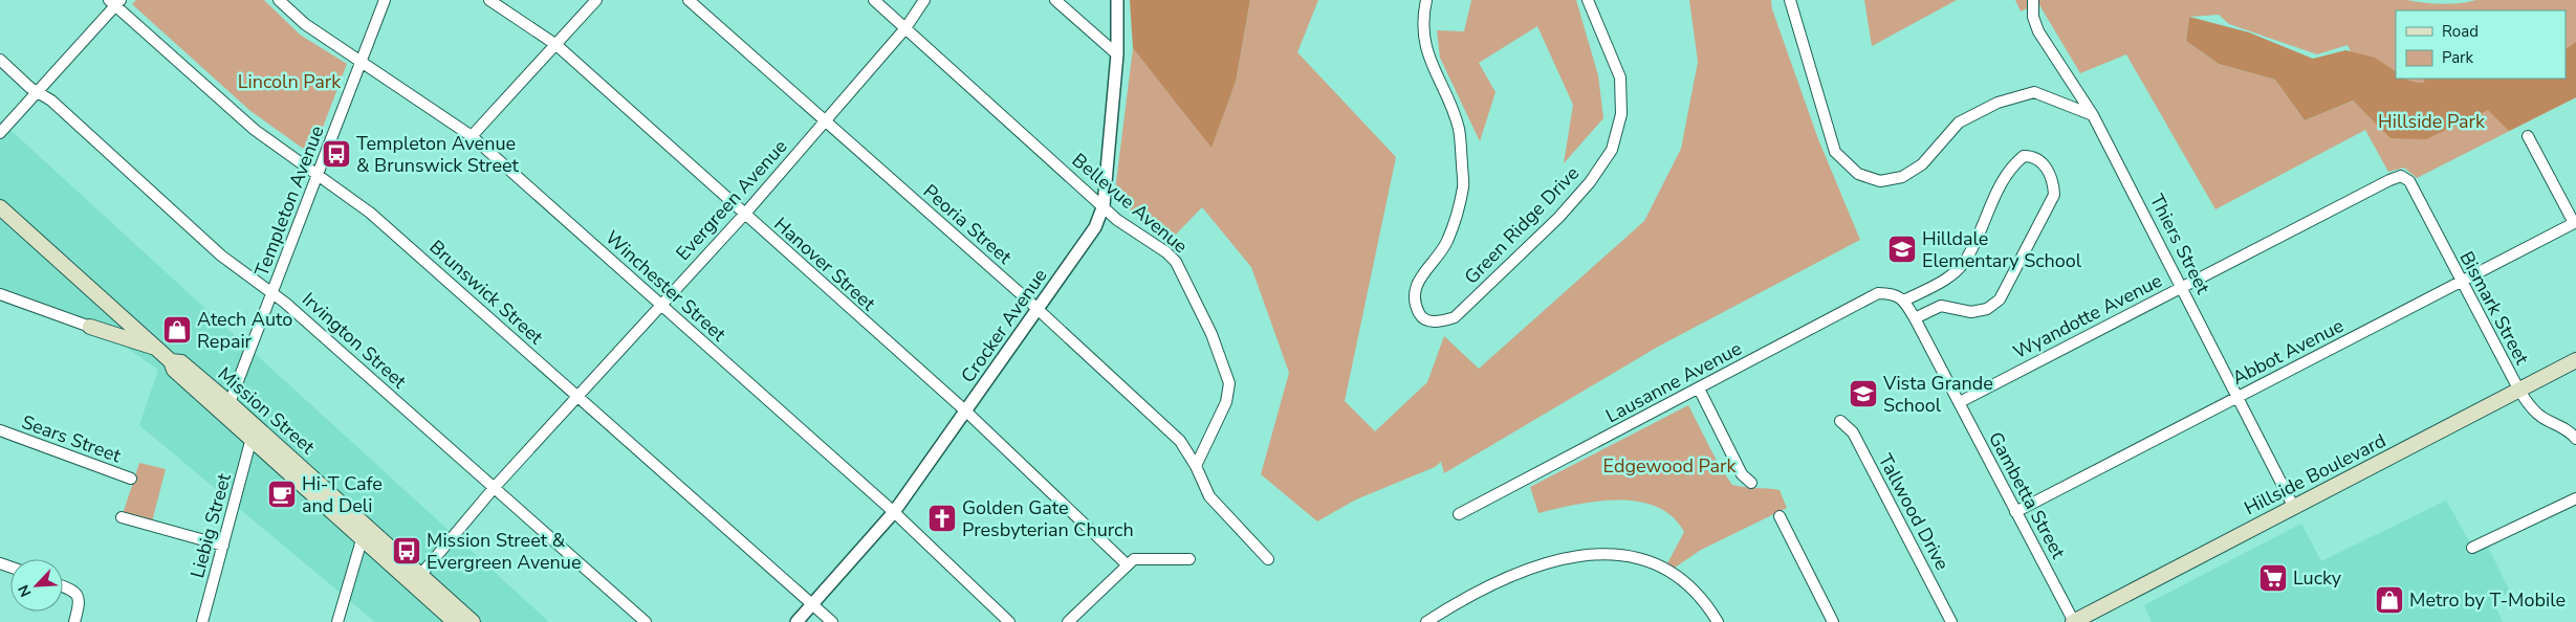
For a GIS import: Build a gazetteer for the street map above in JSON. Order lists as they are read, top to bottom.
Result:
{
  "streets": {
    "main road": ["Mission Street", "Hillside Boulevard"],
    "street": [
      "Evergreen Avenue",
      "Templeton Avenue",
      "Bellevue Avenue",
      "Peoria Street",
      "Green Ridge Drive",
      "Thiers Street",
      "Hanover Street",
      "Winchester Street",
      "Brunswick Street",
      "Bismark Street",
      "Wyandotte Avenue",
      "Crocker Avenue",
      "Irvington Street",
      "Abbot Avenue",
      "Lausanne Avenue",
      "Sears Street",
      "Gambetta Street",
      "Tallwood Drive",
      "Liebig Street"
    ]
  },
  "crossings": [
    ["Evergreen Avenue", "Bellevue Avenue"],
    ["Evergreen Avenue", "Peoria Street"],
    ["Evergreen Avenue", "Hanover Street"],
    ["Evergreen Avenue", "Winchester Street"],
    ["Evergreen Avenue", "Brunswick Street"],
    ["Evergreen Avenue", "Irvington Street"],
    ["Evergreen Avenue", "Mission Street"],
    ["Templeton Avenue", "Winchester Street"],
    ["Templeton Avenue", "Brunswick Street"],
    ["Templeton Avenue", "Irvington Street"],
    ["Templeton Avenue", "Mission Street"],
    ["Bellevue Avenue", "Peoria Street"],
    ["Bellevue Avenue", "Crocker Avenue"],
    ["Peoria Street", "Crocker Avenue"],
    ["Thiers Street", "Wyandotte Avenue"],
    ["Thiers Street", "Abbot Avenue"],
    ["Thiers Street", "Hillside Boulevard"],
    ["Hanover Street", "Crocker Avenue"],
    ["Winchester Street", "Crocker Avenue"],
    ["Brunswick Street", "Crocker Avenue"],
    ["Bismark Street", "Wyandotte Avenue"],
    ["Bismark Street", "Abbot Avenue"],
    ["Bismark Street", "Hillside Boulevard"],
    ["Wyandotte Avenue", "Gambetta Street"],
    ["Abbot Avenue", "Gambetta Street"],
    ["Lausanne Avenue", "Gambetta Street"],
    ["Mission Street", "Liebig Street"],
    ["Hillside Boulevard", "Gambetta Street"]
  ],
  "parks": ["Lincoln Park", "Hillside Park", "Edgewood Park"],
  "places": {
    "bus stop": ["Templeton Avenue & Brunswick Street", "Mission Street & Evergreen Avenue"],
    "school or university": ["Hilldale Elementary School", "Vista Grande School"],
    "shop": ["Atech Auto Repair", "Metro by T-Mobile"],
    "cafe": ["Hi-T Cafe and Deli"],
    "church": ["Golden Gate Presbyterian Church"],
    "supermarket": ["Lucky"]
  },
  "legend": ["Road", "Park"],
  "north": "bottom left"
}
